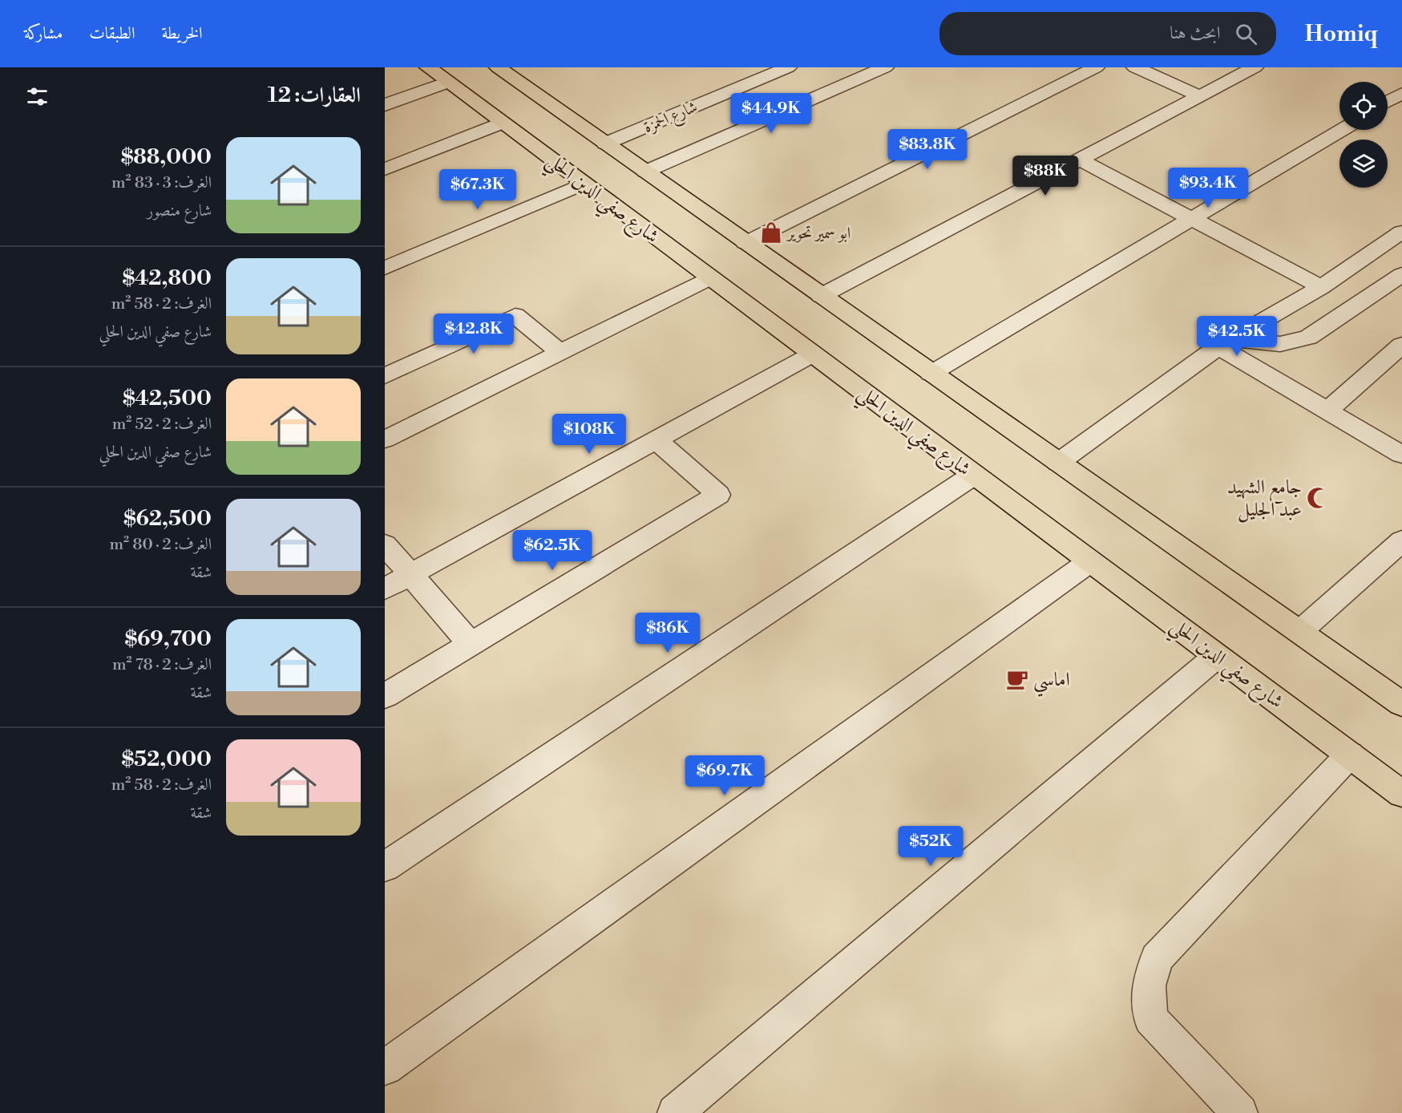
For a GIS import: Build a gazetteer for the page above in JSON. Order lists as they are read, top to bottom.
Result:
{
  "streets": {
    "main road": ["شارع صفي الدين الحلي"],
    "street": ["شارع الحمزة"]
  },
  "places": {
    "shop": ["ابو سمير تحوير"],
    "mosque": ["جامع الشهيد عبد الجليل"],
    "cafe": ["اماسي"]
  },
  "page": {
    "header": "Homiq",
    "search": "ابحث هنا",
    "nav": ["الخريطة", "الطبقات", "مشاركة"],
    "heading": "العقارات: 12",
    "price": [
      "$44.9K",
      "$83.8K",
      "$88K",
      "$93.4K",
      "$67.3K",
      "$42.8K",
      "$42.5K",
      "$108K",
      "$62.5K",
      "$86K",
      "$69.7K",
      "$52K"
    ],
    "list": [
      {
        "name": "$88,000",
        "note": "الغرف: 3 · 83 m² · شارع منصور"
      },
      {
        "name": "$42,800",
        "note": "الغرف: 2 · 58 m² · شارع صفي الدين الحلي"
      },
      {
        "name": "$42,500",
        "note": "الغرف: 2 · 52 m² · شارع صفي الدين الحلي"
      },
      {
        "name": "$62,500",
        "note": "الغرف: 2 · 80 m² · شقة"
      },
      {
        "name": "$69,700",
        "note": "الغرف: 2 · 78 m² · شقة"
      },
      {
        "name": "$52,000",
        "note": "الغرف: 2 · 58 m² · شقة"
      }
    ]
  }
}
